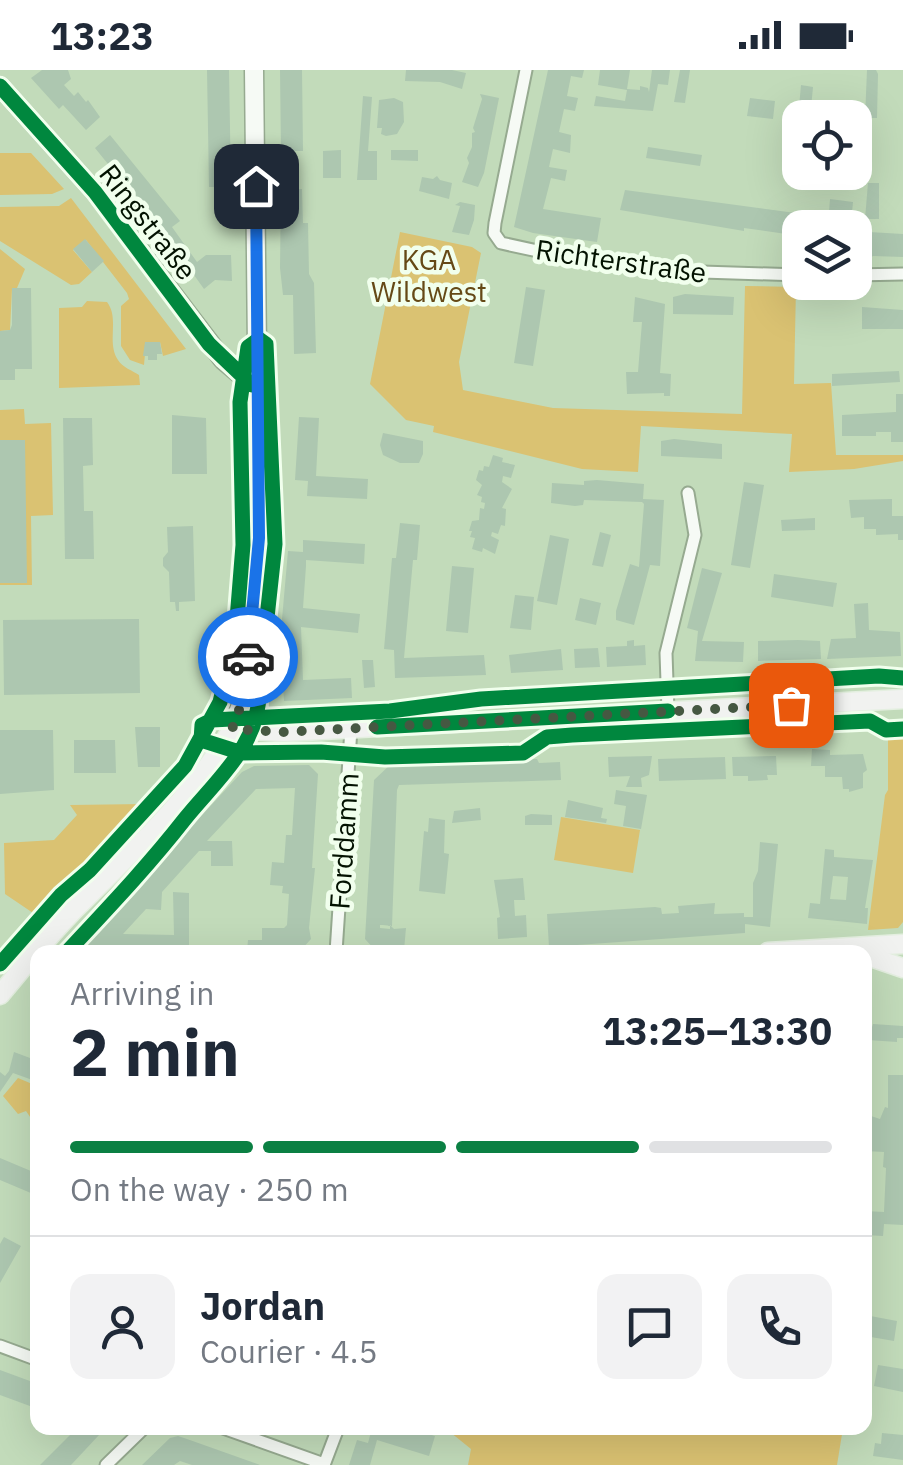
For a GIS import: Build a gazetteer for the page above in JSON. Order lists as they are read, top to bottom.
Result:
{
  "streets": {
    "main road": ["Ringstraße"],
    "street": ["Richterstraße", "Forddamm"]
  },
  "parks": ["KGA Wildwest"],
  "page": {
    "status": "13:23",
    "heading": ["2 min", "Arriving in", "13:25–13:30"],
    "panel": ["Jordan", "Courier · 4.5"],
    "bar": "On the way · 250 m"
  }
}
